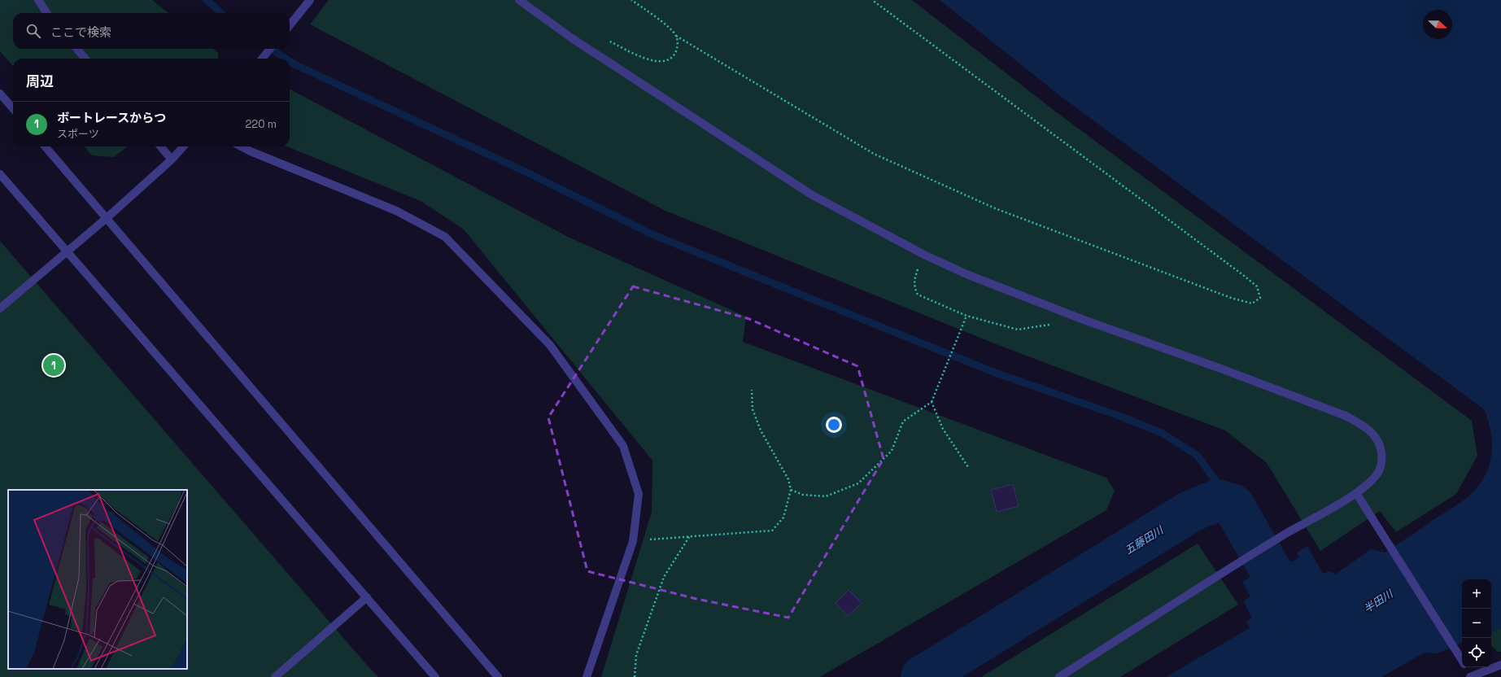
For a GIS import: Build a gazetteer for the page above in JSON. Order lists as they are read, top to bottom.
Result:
{
  "water": ["五藤田川", "半田川"],
  "north": "right",
  "page": {
    "search": "ここで検索",
    "heading": "周辺",
    "list": [
      {
        "mark": "1",
        "name": "ボートレースからつ",
        "note": "スポーツ",
        "value": "220 m"
      }
    ],
    "pins": "1",
    "map_buttons": ["+", "−"]
  }
}
